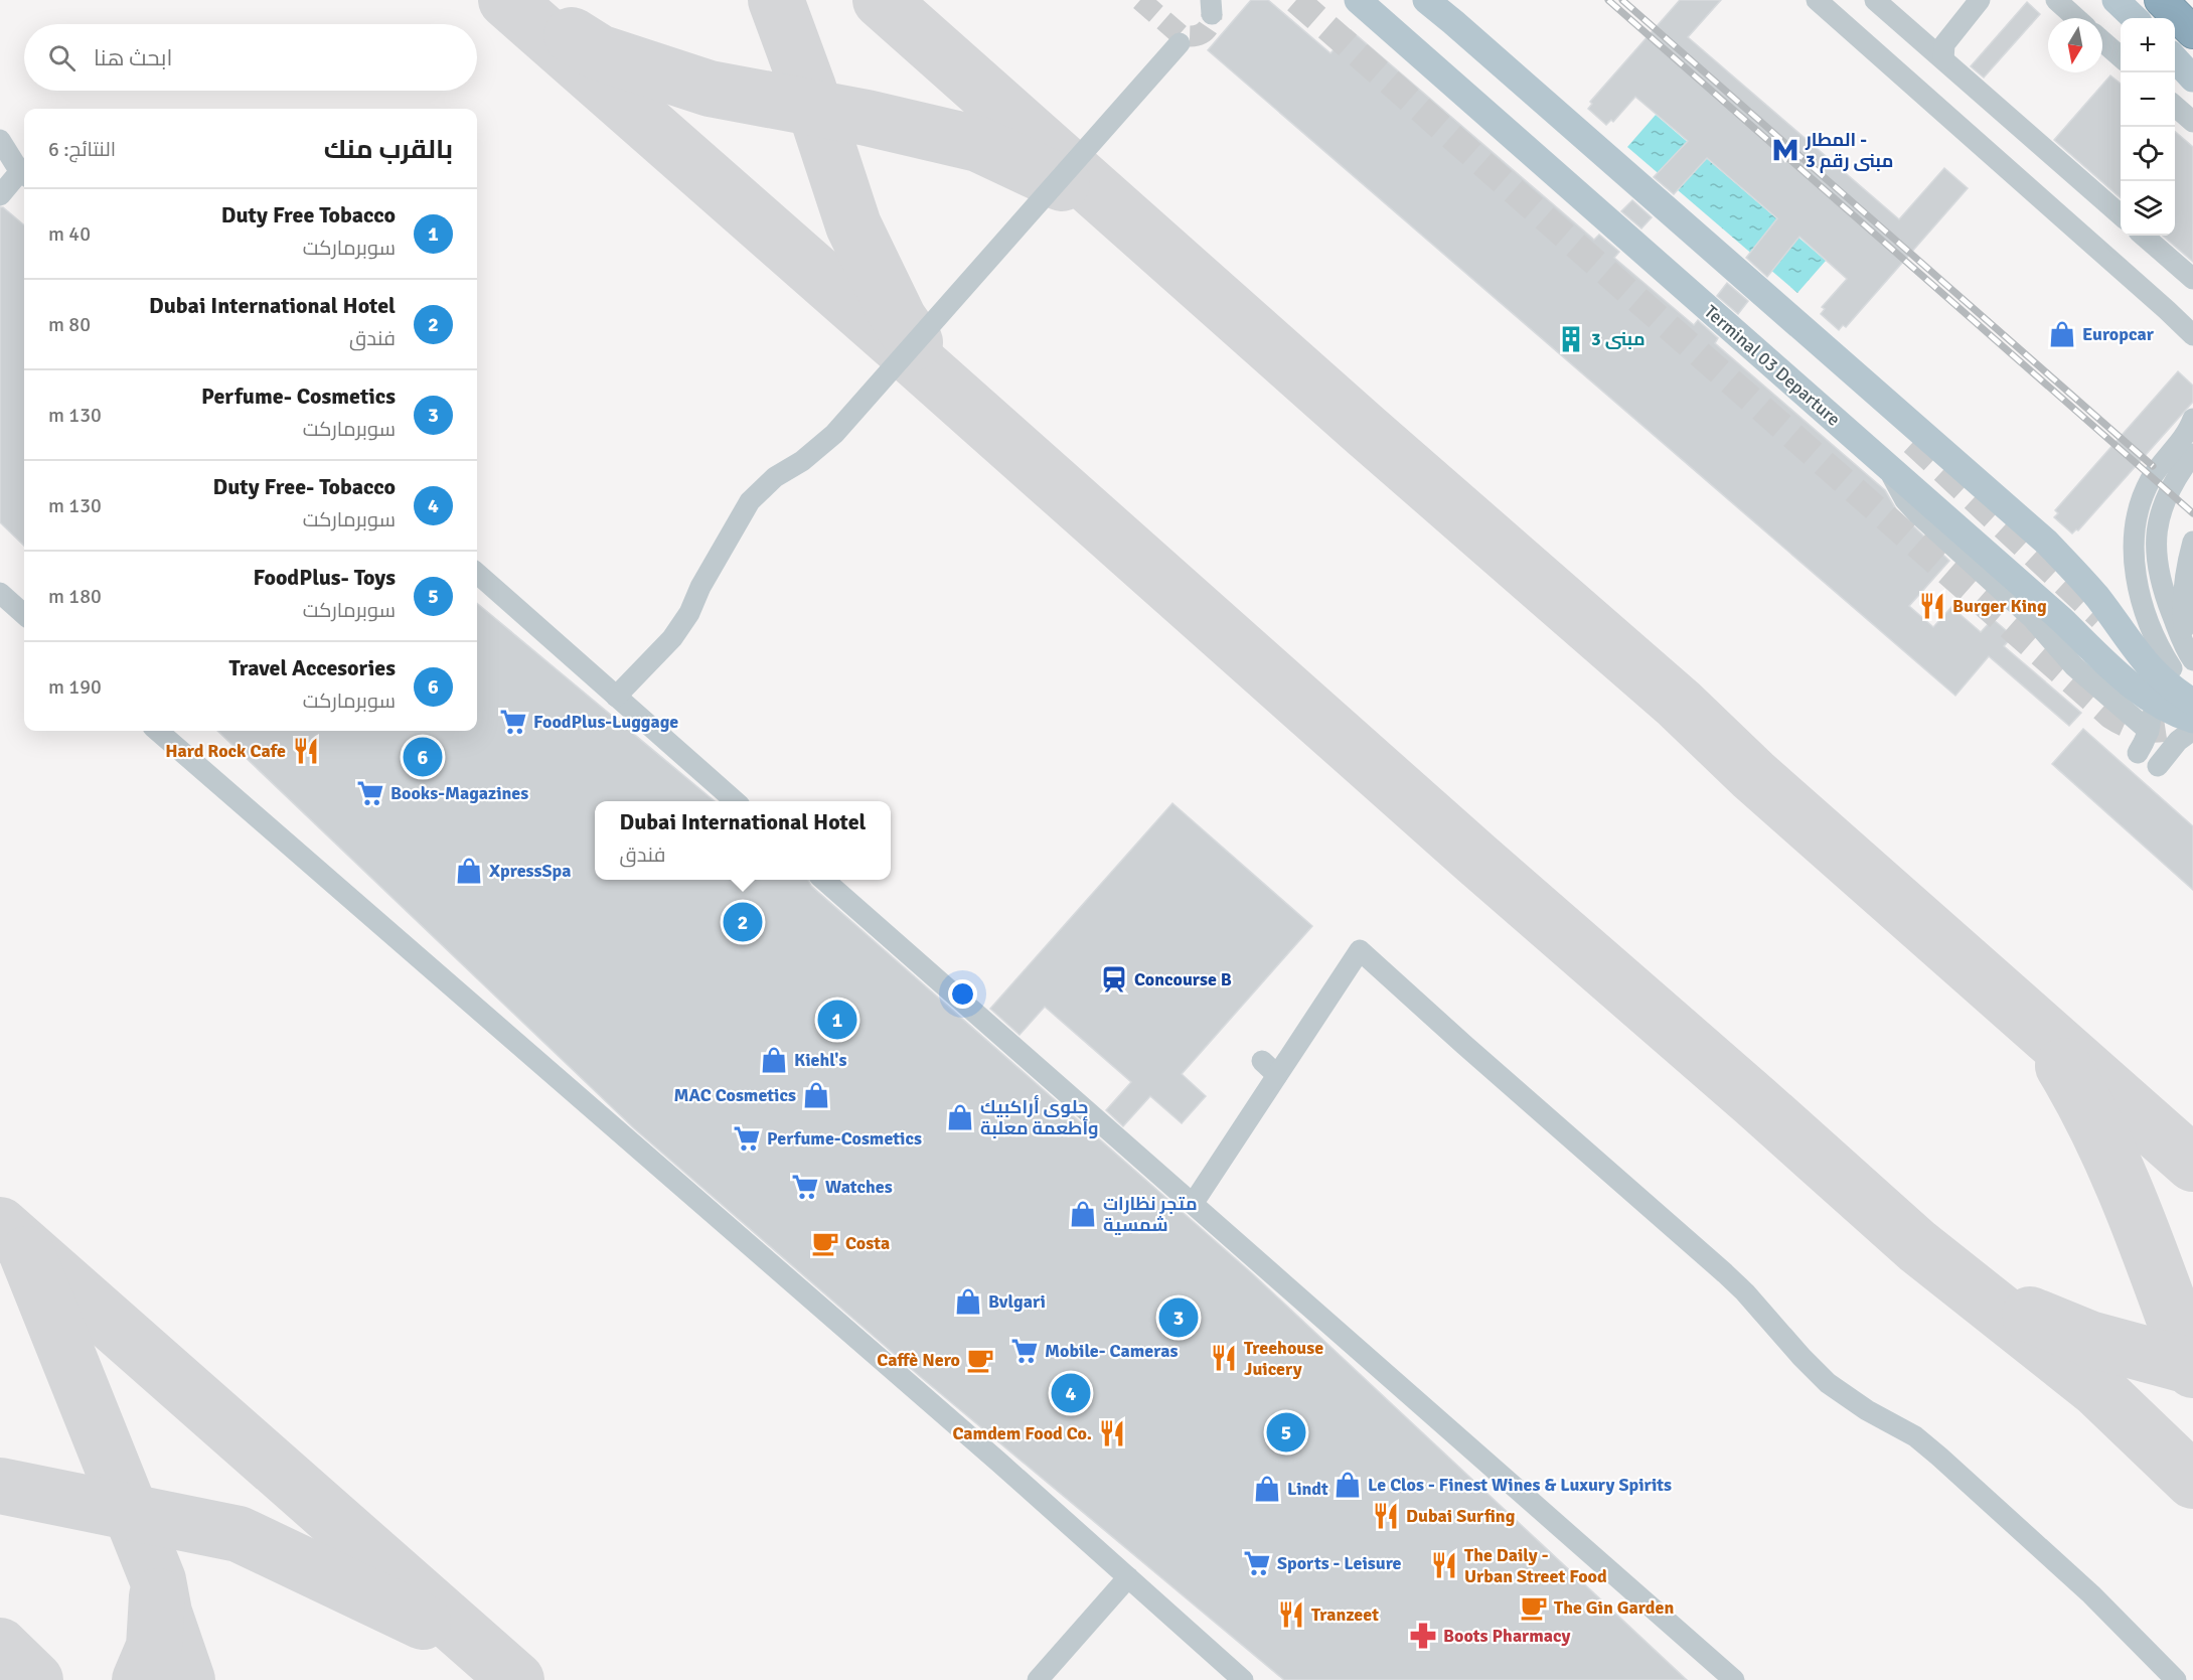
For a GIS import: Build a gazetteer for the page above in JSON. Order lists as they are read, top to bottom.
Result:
{
  "streets": {
    "main road": ["Terminal 03 Departure"]
  },
  "places": {
    "metro station": ["المطار - مبنى رقم 3"],
    "shop": [
      "Europcar",
      "XpressSpa",
      "Kiehl's",
      "MAC Cosmetics",
      "حلوى أراكبيك وأطعمة معلبة",
      "متجر نظارات شمسية",
      "Bvlgari",
      "Le Clos - Finest Wines & Luxury Spirits",
      "Lindt"
    ],
    "building": ["مبنى 3"],
    "restaurant": [
      "Burger King",
      "Hard Rock Cafe",
      "Treehouse Juicery",
      "Camdem Food Co.",
      "Dubai Surfing",
      "The Daily - Urban Street Food",
      "Tranzeet"
    ],
    "supermarket": [
      "FoodPlus-Luggage",
      "Books-Magazines",
      "Perfume-Cosmetics",
      "Watches",
      "Mobile- Cameras",
      "Sports - Leisure"
    ],
    "station": ["Concourse B"],
    "cafe": ["Costa", "Caffè Nero", "The Gin Garden"],
    "pharmacy": ["Boots Pharmacy"]
  },
  "north": "bottom",
  "page": {
    "map_buttons": ["+", "−"],
    "search": "ابحث هنا",
    "heading": ["بالقرب منك", "النتائج: 6"],
    "list": [
      {
        "mark": "1",
        "name": "Duty Free Tobacco",
        "note": "سوبرماركت",
        "value": "40 m"
      },
      {
        "mark": "2",
        "name": "Dubai International Hotel",
        "note": "فندق",
        "value": "80 m"
      },
      {
        "mark": "3",
        "name": "Perfume- Cosmetics",
        "note": "سوبرماركت",
        "value": "130 m"
      },
      {
        "mark": "4",
        "name": "Duty Free- Tobacco",
        "note": "سوبرماركت",
        "value": "130 m"
      },
      {
        "mark": "5",
        "name": "FoodPlus- Toys",
        "note": "سوبرماركت",
        "value": "180 m"
      },
      {
        "mark": "6",
        "name": "Travel Accesories",
        "note": "سوبرماركت",
        "value": "190 m"
      }
    ],
    "pins": [
      "6",
      "2",
      "1",
      "3",
      "4",
      "5"
    ],
    "popup": ["Dubai International Hotel", "فندق"]
  }
}
